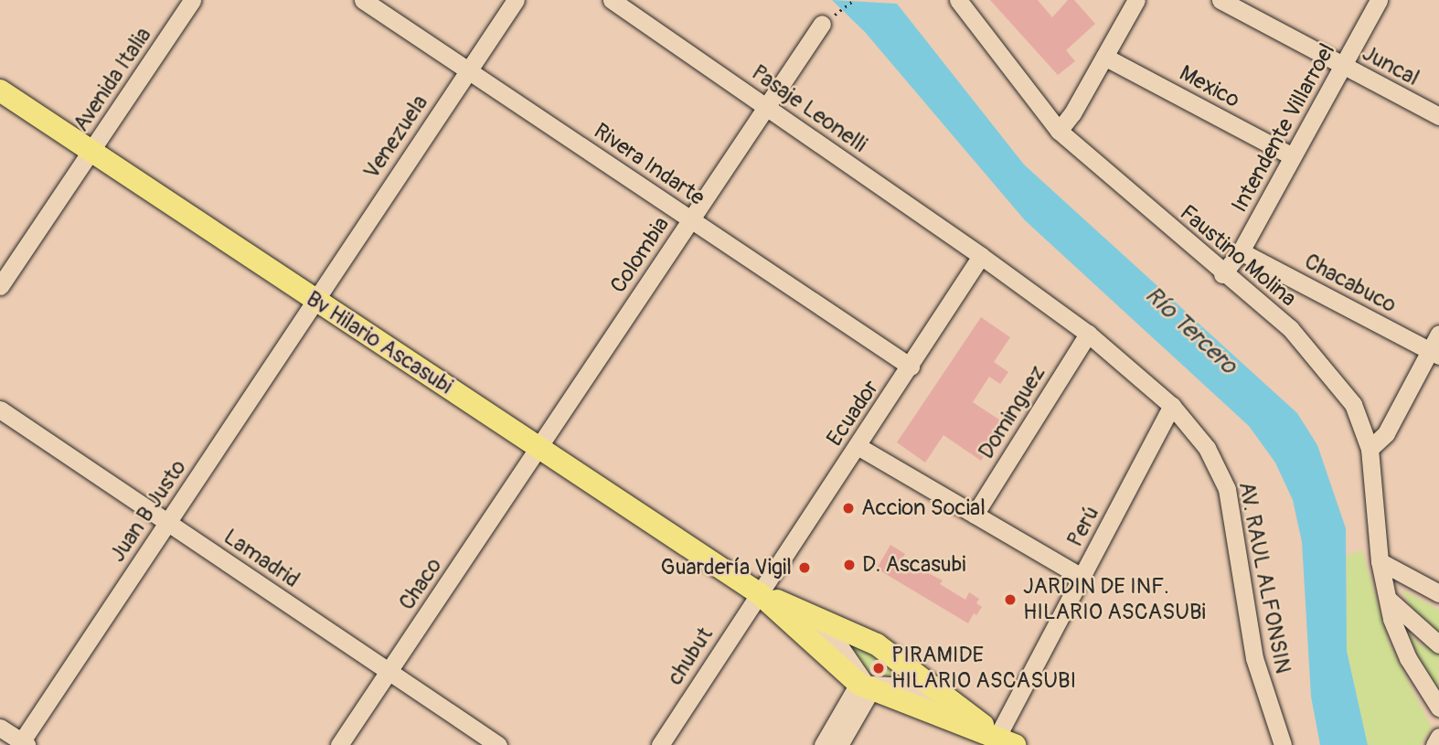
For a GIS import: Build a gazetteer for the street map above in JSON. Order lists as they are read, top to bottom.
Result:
{
  "streets": {
    "main road": ["Bv Hilario Ascasubi"],
    "street": [
      "Juncal",
      "Avenida Italia",
      "Mexico",
      "Pasaje Leonelli",
      "Intendente Villarroel",
      "Venezuela",
      "Rivera Indarte",
      "Colombia",
      "Faustino Molina",
      "Chacabuco",
      "Dominguez",
      "Ecuador",
      "Juan B Justo",
      "Perú",
      "Lamadrid",
      "AV. RAUL ALFONSIN",
      "Chaco",
      "chubut"
    ]
  },
  "crossings": [
    ["Juncal", "Intendente Villarroel"],
    ["Avenida Italia", "Bv Hilario Ascasubi"],
    ["Mexico", "Intendente Villarroel"],
    ["Pasaje Leonelli", "Colombia"],
    ["Pasaje Leonelli", "Ecuador"],
    ["Pasaje Leonelli", "AV. RAUL ALFONSIN"],
    ["Intendente Villarroel", "Faustino Molina"],
    ["Intendente Villarroel", "Chacabuco"],
    ["Venezuela", "Rivera Indarte"],
    ["Venezuela", "Bv Hilario Ascasubi"],
    ["Venezuela", "Juan B Justo"],
    ["Rivera Indarte", "Colombia"],
    ["Rivera Indarte", "Ecuador"],
    ["Colombia", "Bv Hilario Ascasubi"],
    ["Colombia", "Chaco"],
    ["Bv Hilario Ascasubi", "Ecuador"],
    ["Bv Hilario Ascasubi", "Juan B Justo"],
    ["Bv Hilario Ascasubi", "Chaco"],
    ["Bv Hilario Ascasubi", "chubut"],
    ["Dominguez", "AV. RAUL ALFONSIN"],
    ["Ecuador", "AV. RAUL ALFONSIN"],
    ["Ecuador", "chubut"],
    ["Juan B Justo", "Lamadrid"],
    ["Perú", "AV. RAUL ALFONSIN"],
    ["Lamadrid", "Chaco"]
  ],
  "water": ["Río Tercero"],
  "places": [
    "Accion Social",
    "D. Ascasubi",
    "Guardería Vigil",
    "JARDIN DE INF. HILARIO ASCASUBi",
    "PIRAMIDE HILARIO ASCASUBI"
  ]
}
